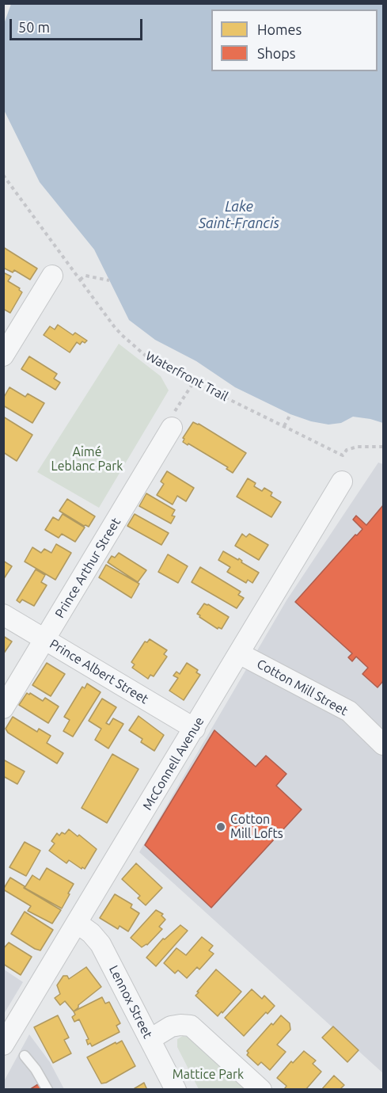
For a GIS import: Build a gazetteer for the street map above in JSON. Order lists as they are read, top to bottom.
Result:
{
  "streets": {
    "street": [
      "Prince Arthur Street",
      "Prince Albert Street",
      "Cotton Mill Street",
      "McConnell Avenue",
      "Lennox Street"
    ],
    "path": ["Waterfront Trail"]
  },
  "crossings": [
    ["Prince Arthur Street", "Prince Albert Street"],
    ["Prince Albert Street", "McConnell Avenue"],
    ["Cotton Mill Street", "McConnell Avenue"],
    ["McConnell Avenue", "Lennox Street"]
  ],
  "water": ["Lake Saint-Francis"],
  "parks": ["Aimé Leblanc Park", "Mattice Park"],
  "places": ["Cotton Mill Lofts"],
  "legend": ["Homes", "Shops"],
  "scale_bar": "50 m"
}
